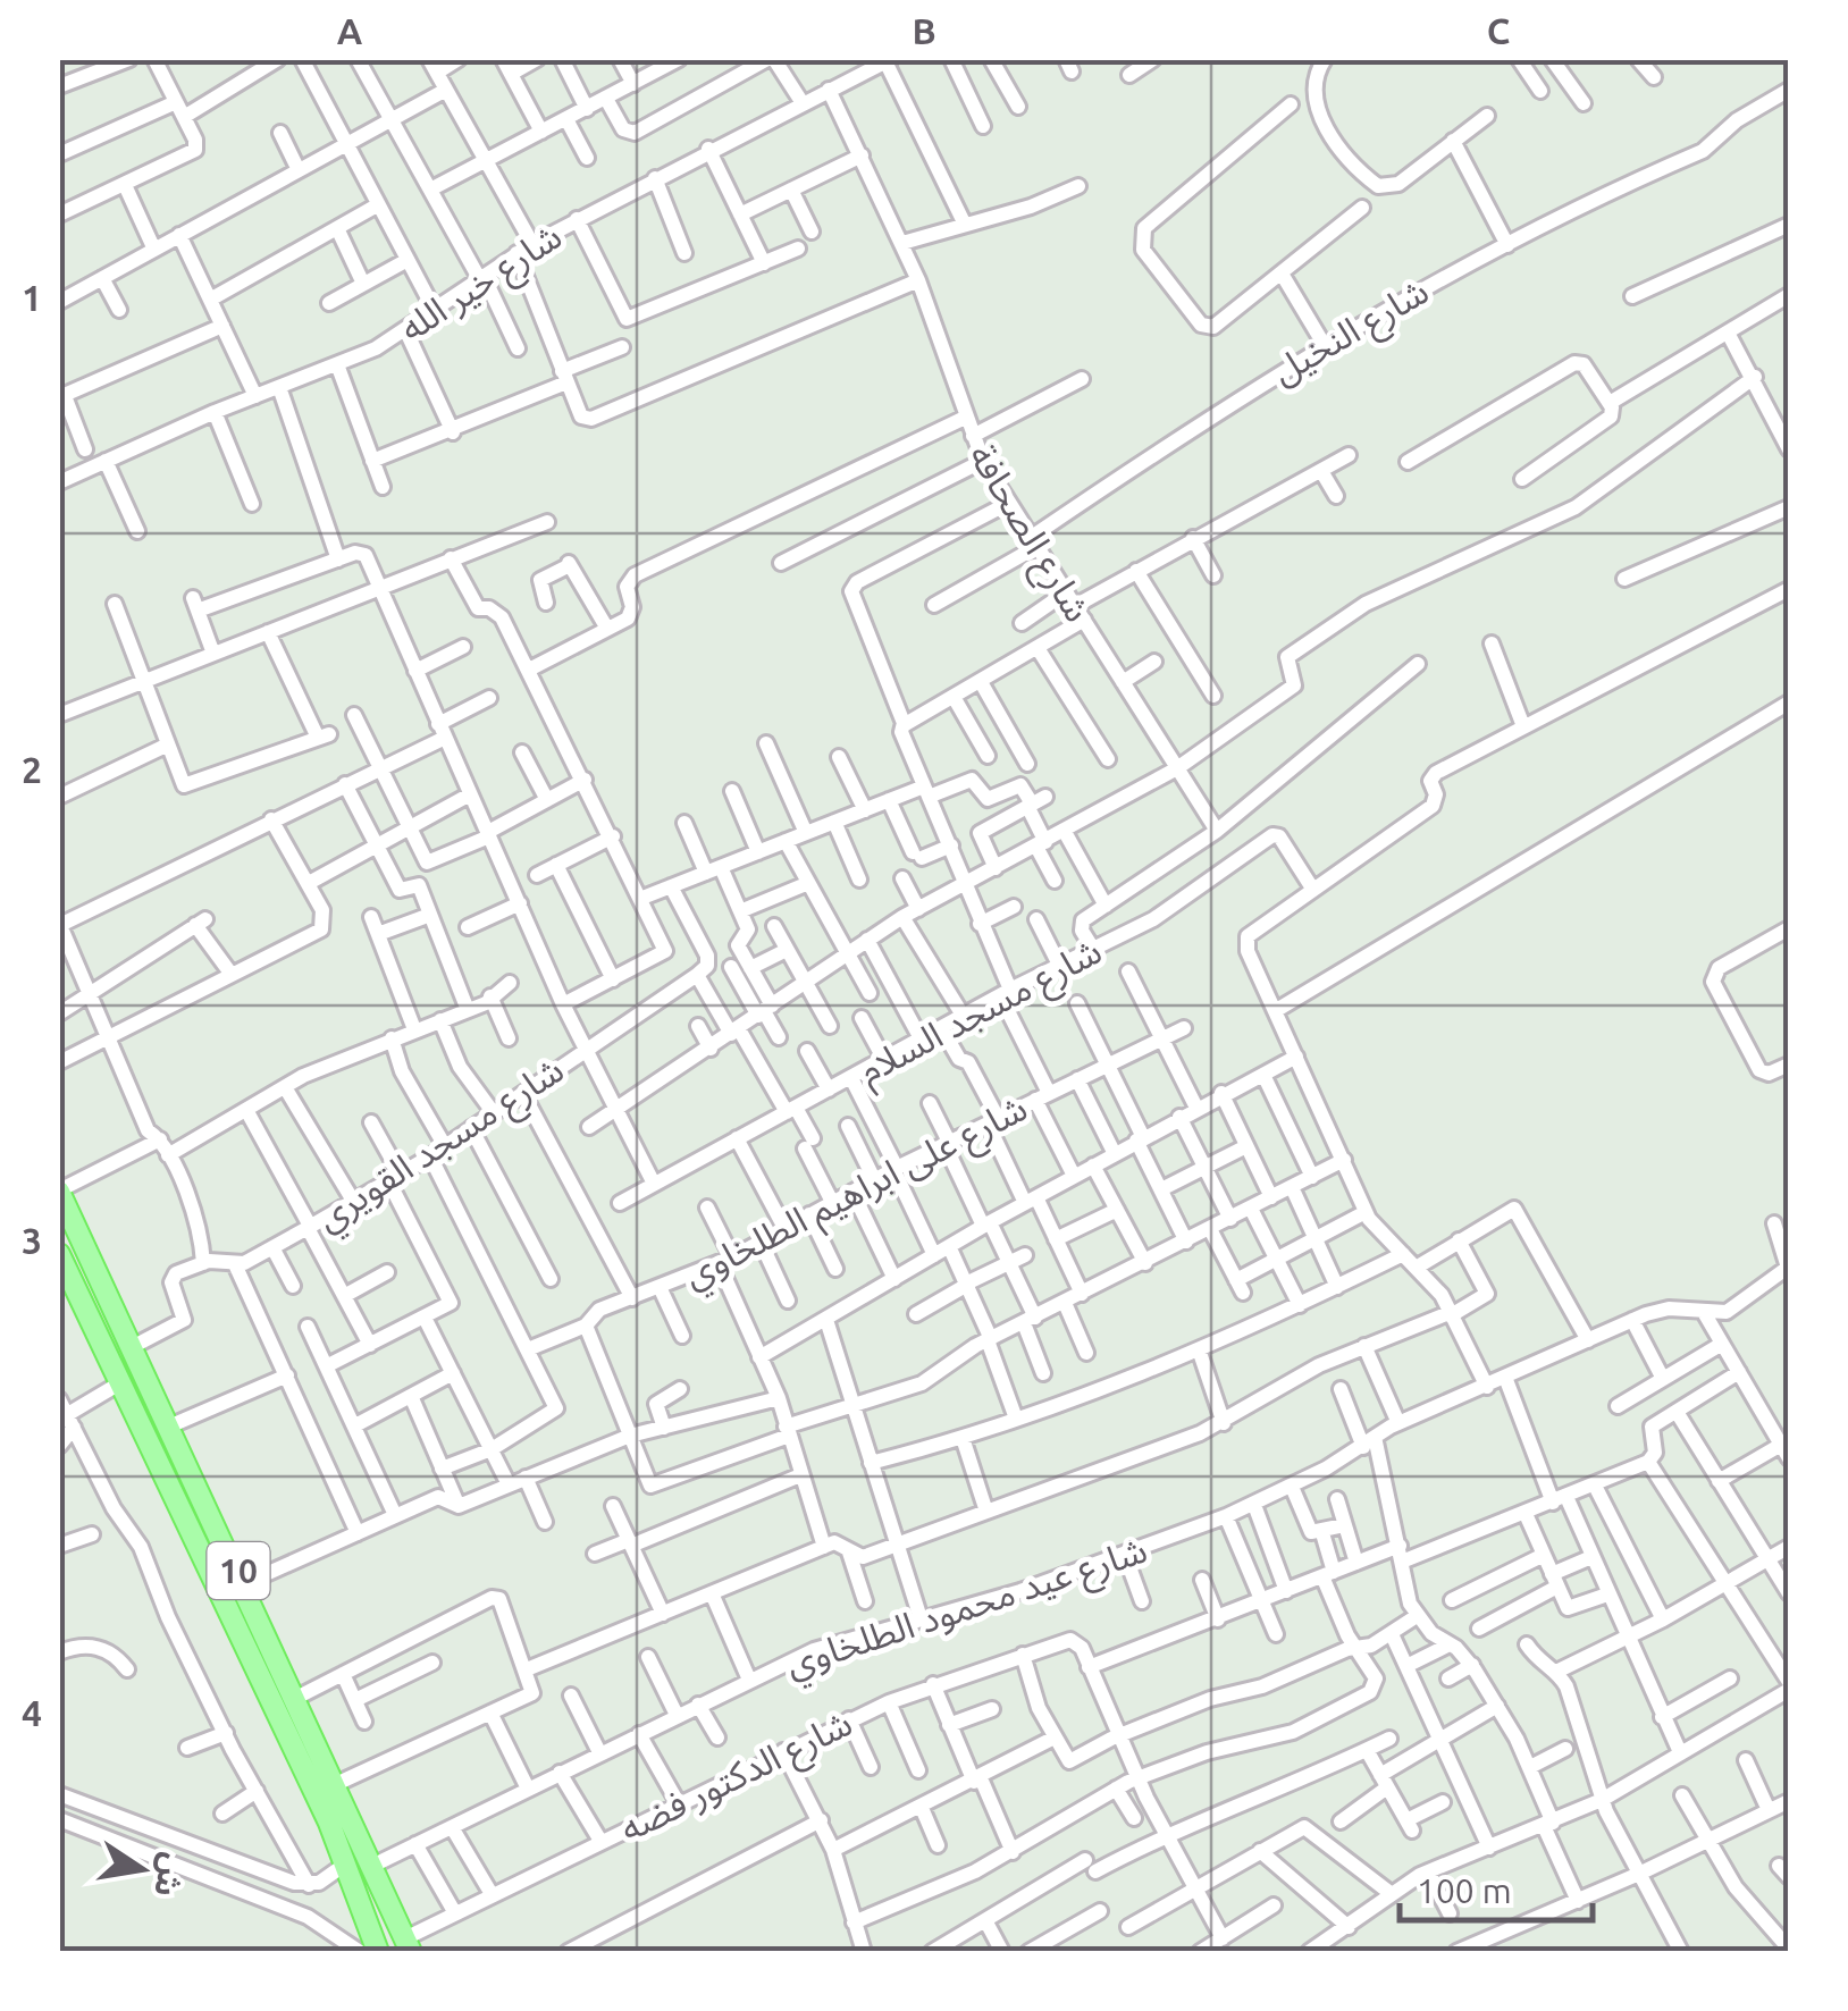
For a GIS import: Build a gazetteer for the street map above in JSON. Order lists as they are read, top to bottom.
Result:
{
  "streets": {
    "main road": ["10"],
    "street": [
      "شارع خير الله",
      "شارع النخيل",
      "شارع الصحافة",
      "شارع مسجد السلام",
      "شارع مسجد القويري",
      "شارع على ابراهيم الطلخاوي",
      "شارع عيد محمود الطلخاوي",
      "شارع الدكتور فضه"
    ]
  },
  "crossings": [
    ["شارع خير الله", "شارع الصحافة"],
    ["شارع النخيل", "شارع الصحافة"],
    ["10", "شارع عيد محمود الطلخاوي"],
    ["10", "شارع الدكتور فضه"]
  ],
  "scale_bar": "100 m",
  "north": "right",
  "grid": {
    "columns": ["A", "B", "C"],
    "rows": [
      "1",
      "2",
      "3",
      "4"
    ]
  }
}
